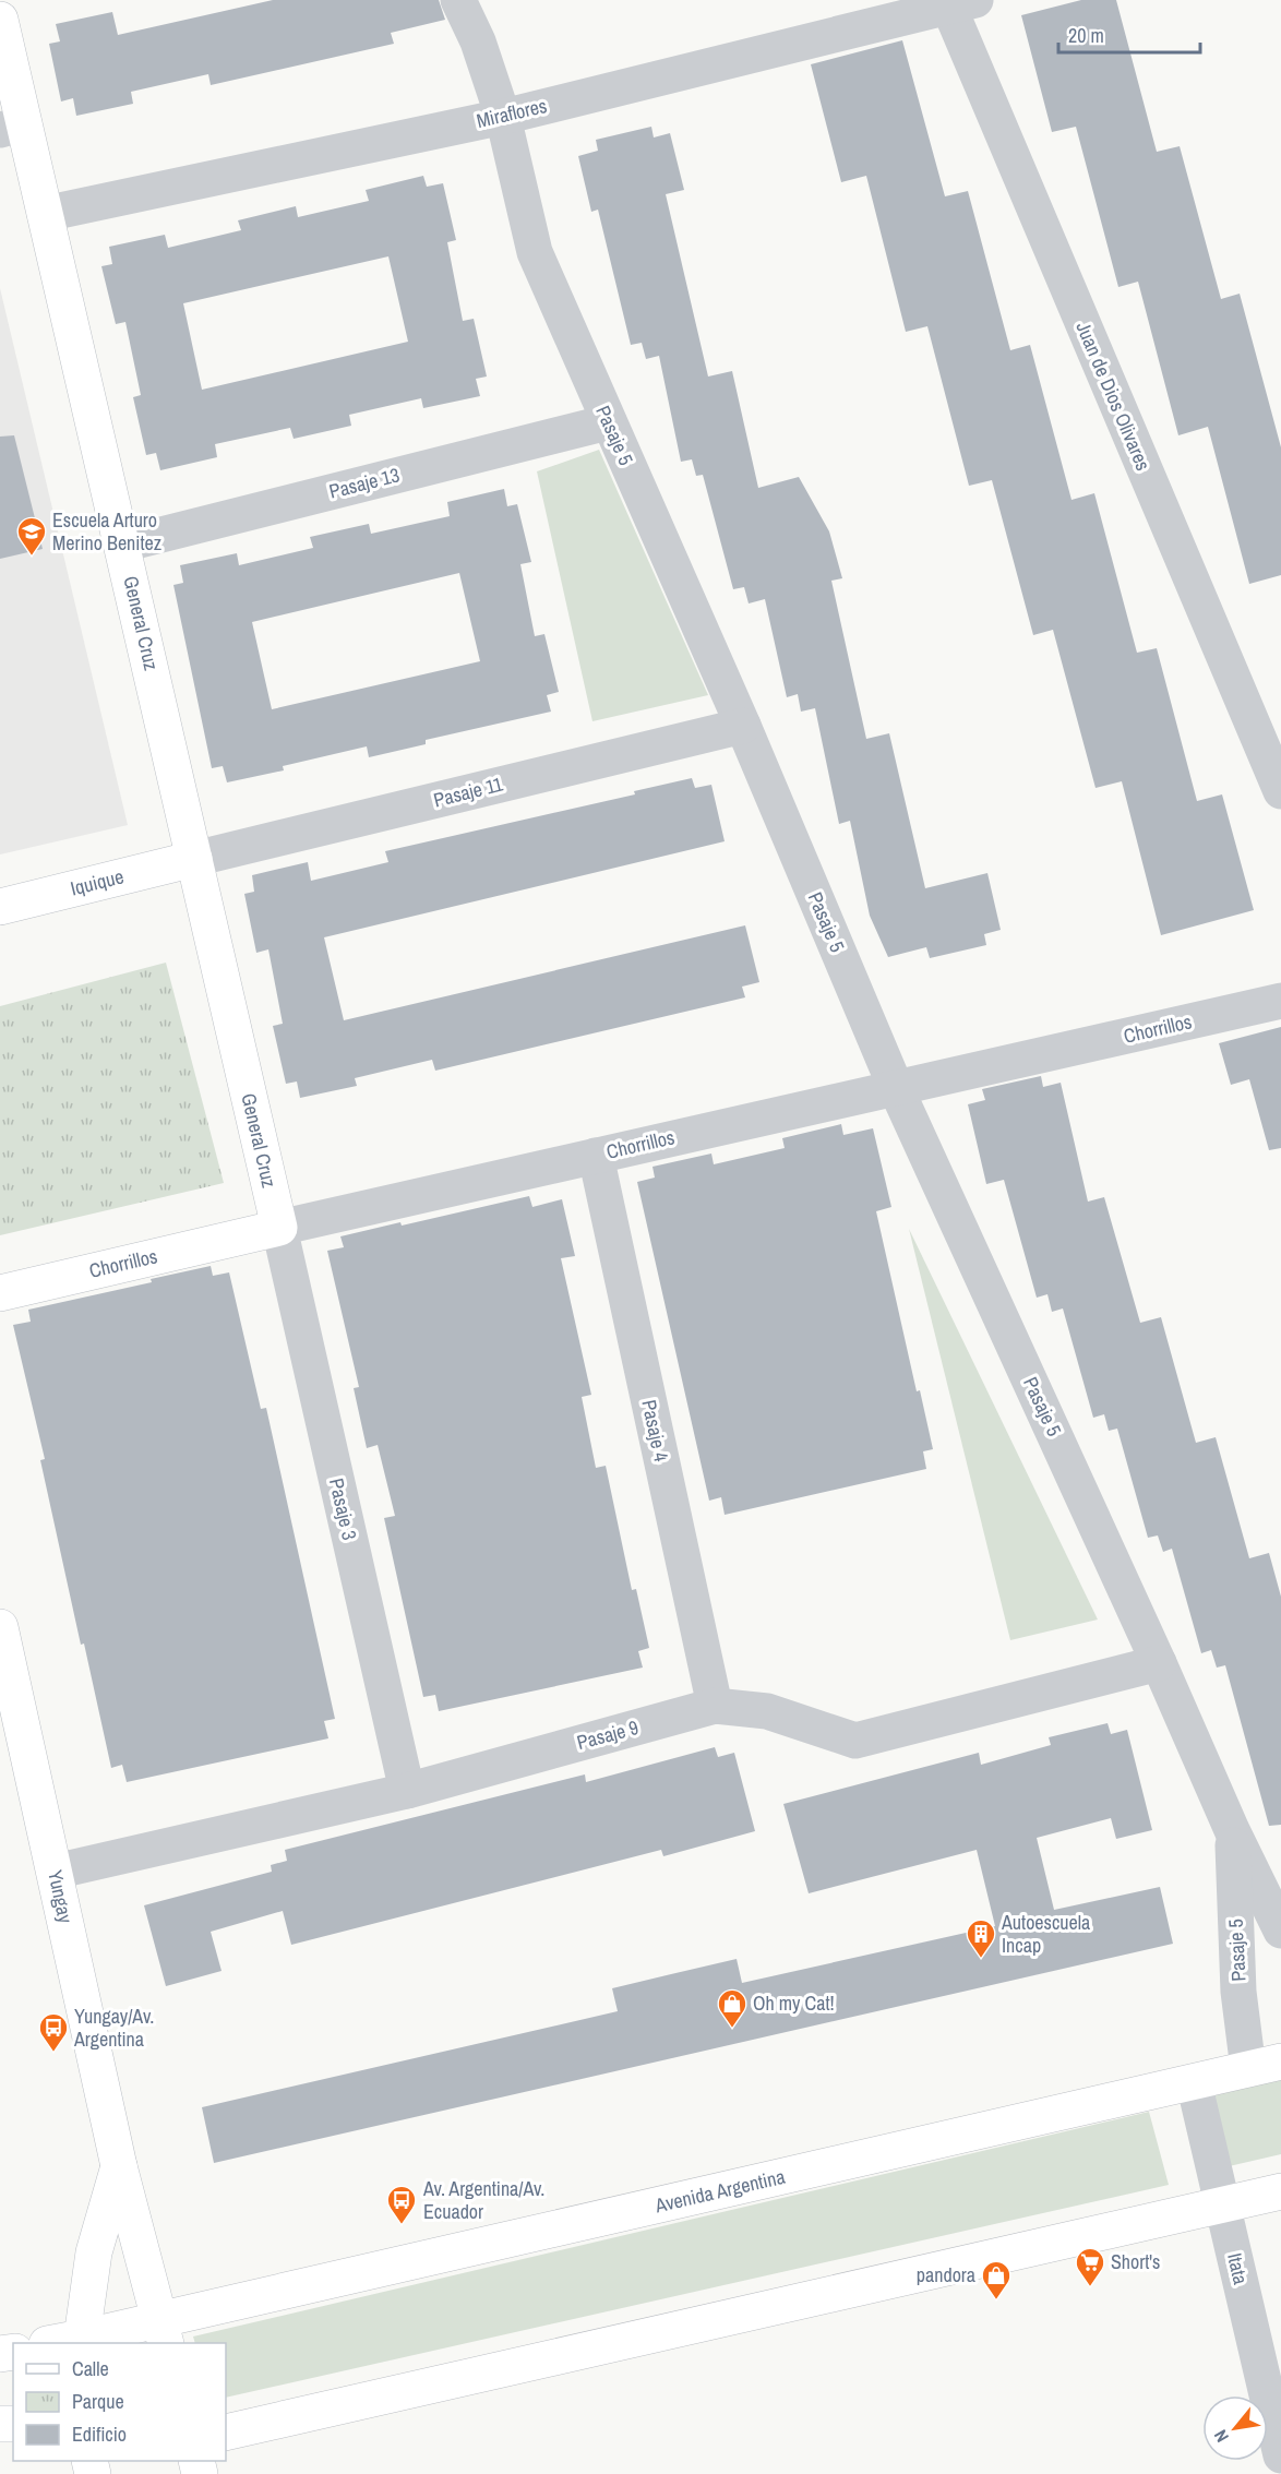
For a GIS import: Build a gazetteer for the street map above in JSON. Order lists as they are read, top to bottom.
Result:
{
  "streets": {
    "street": [
      "Miraflores",
      "Juan de Dios Olivares",
      "Pasaje 5",
      "Pasaje 13",
      "General Cruz",
      "Pasaje 11",
      "Iquique",
      "Chorrillos",
      "Pasaje 4",
      "Pasaje 3",
      "Pasaje 9",
      "Yungay",
      "Avenida Argentina",
      "Itata"
    ]
  },
  "crossings": [
    ["Miraflores", "Juan de Dios Olivares"],
    ["Miraflores", "Pasaje 5"],
    ["Miraflores", "General Cruz"],
    ["Pasaje 5", "Pasaje 13"],
    ["Pasaje 5", "Pasaje 11"],
    ["Pasaje 5", "Chorrillos"],
    ["Pasaje 5", "Pasaje 9"],
    ["Pasaje 5", "Avenida Argentina"],
    ["Pasaje 13", "General Cruz"],
    ["General Cruz", "Pasaje 11"],
    ["General Cruz", "Iquique"],
    ["General Cruz", "Chorrillos"],
    ["General Cruz", "Pasaje 3"],
    ["Pasaje 11", "Iquique"],
    ["Chorrillos", "Pasaje 4"],
    ["Chorrillos", "Pasaje 3"],
    ["Pasaje 4", "Pasaje 9"],
    ["Pasaje 3", "Pasaje 9"],
    ["Pasaje 9", "Yungay"],
    ["Yungay", "Avenida Argentina"],
    ["Avenida Argentina", "Itata"]
  ],
  "places": {
    "school or university": ["Escuela Arturo Merino Benitez"],
    "building": ["Autoescuela Incap"],
    "shop": ["Oh my Cat!", "pandora"],
    "bus stop": ["Yungay/Av. Argentina", "Av. Argentina/Av. Ecuador"],
    "supermarket": ["Short's"]
  },
  "legend": ["Calle", "Parque", "Edificio"],
  "scale_bar": "20 m",
  "north": "bottom left"
}
